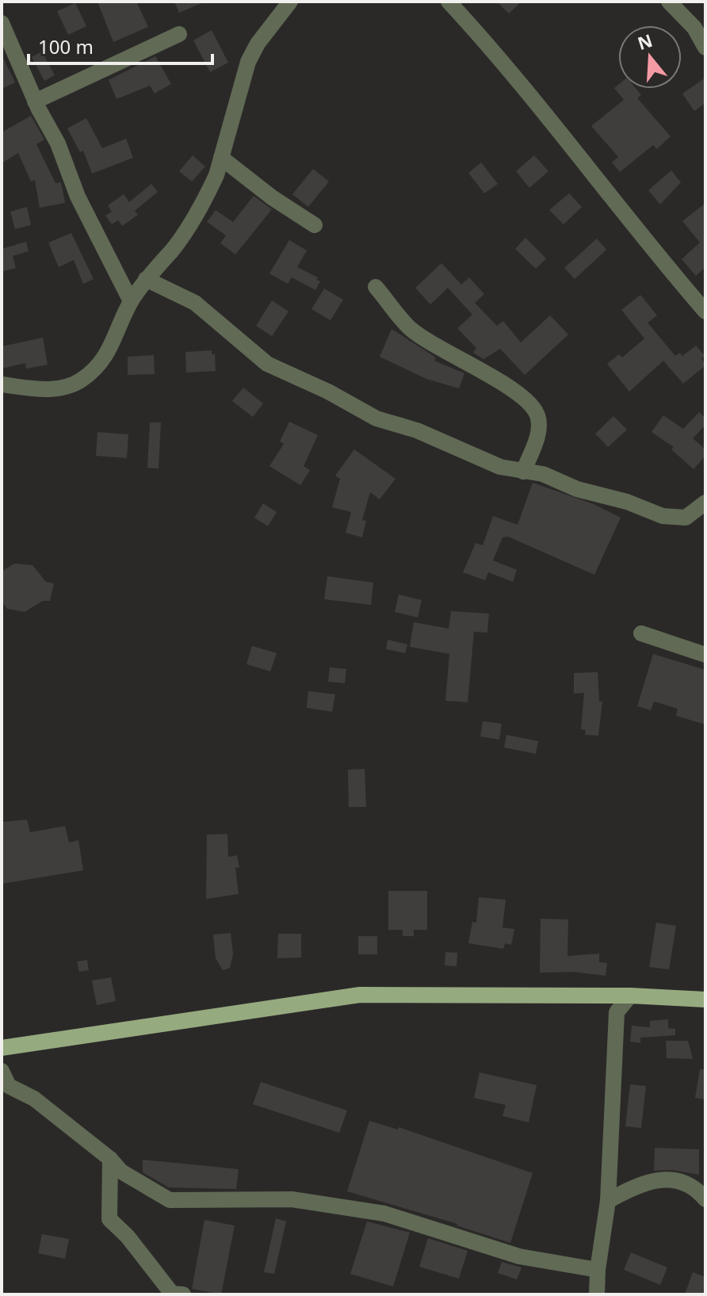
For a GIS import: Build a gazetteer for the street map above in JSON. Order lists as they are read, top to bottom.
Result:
{
  "scale_bar": "100 m",
  "north": "top"
}
